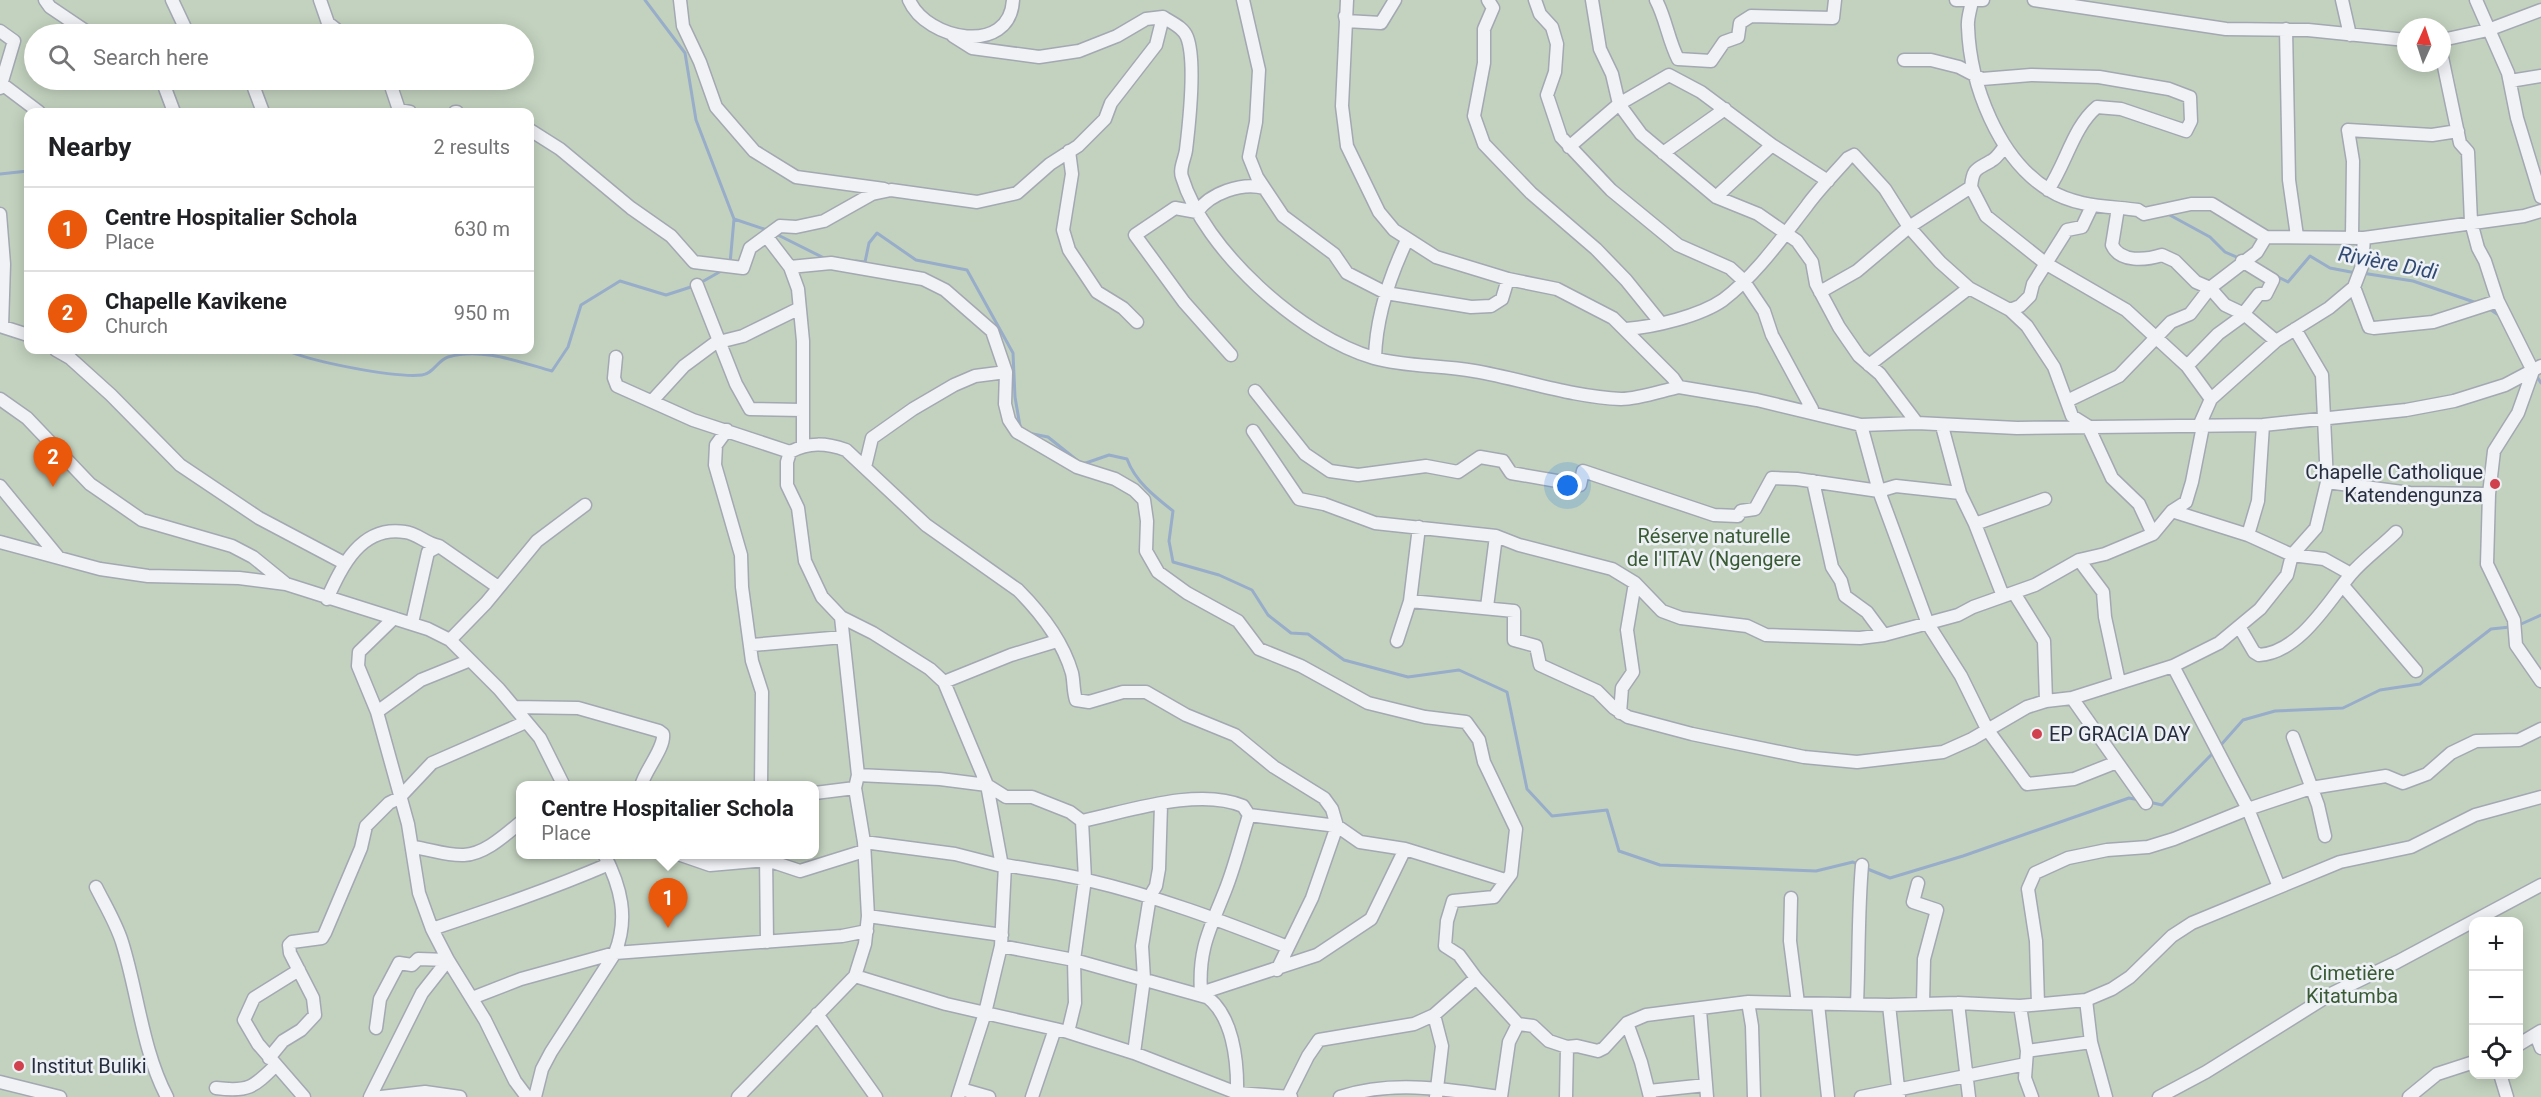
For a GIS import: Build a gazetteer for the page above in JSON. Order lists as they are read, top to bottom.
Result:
{
  "water": ["Rivière Didi"],
  "parks": ["Réserve naturelle de l'ITAV (Ngengere", "Cimetière Kitatumba"],
  "places": ["Chapelle Catholique Katendengunza", "EP GRACIA DAY", "Institut Buliki"],
  "north": "top",
  "page": {
    "search": "Search here",
    "heading": ["Nearby", "2 results"],
    "list": [
      {
        "mark": "1",
        "name": "Centre Hospitalier Schola",
        "note": "Place",
        "value": "630 m"
      },
      {
        "mark": "2",
        "name": "Chapelle Kavikene",
        "note": "Church",
        "value": "950 m"
      }
    ],
    "pins": ["2", "1"],
    "popup": ["Centre Hospitalier Schola", "Place"],
    "map_buttons": ["+", "−"]
  }
}
